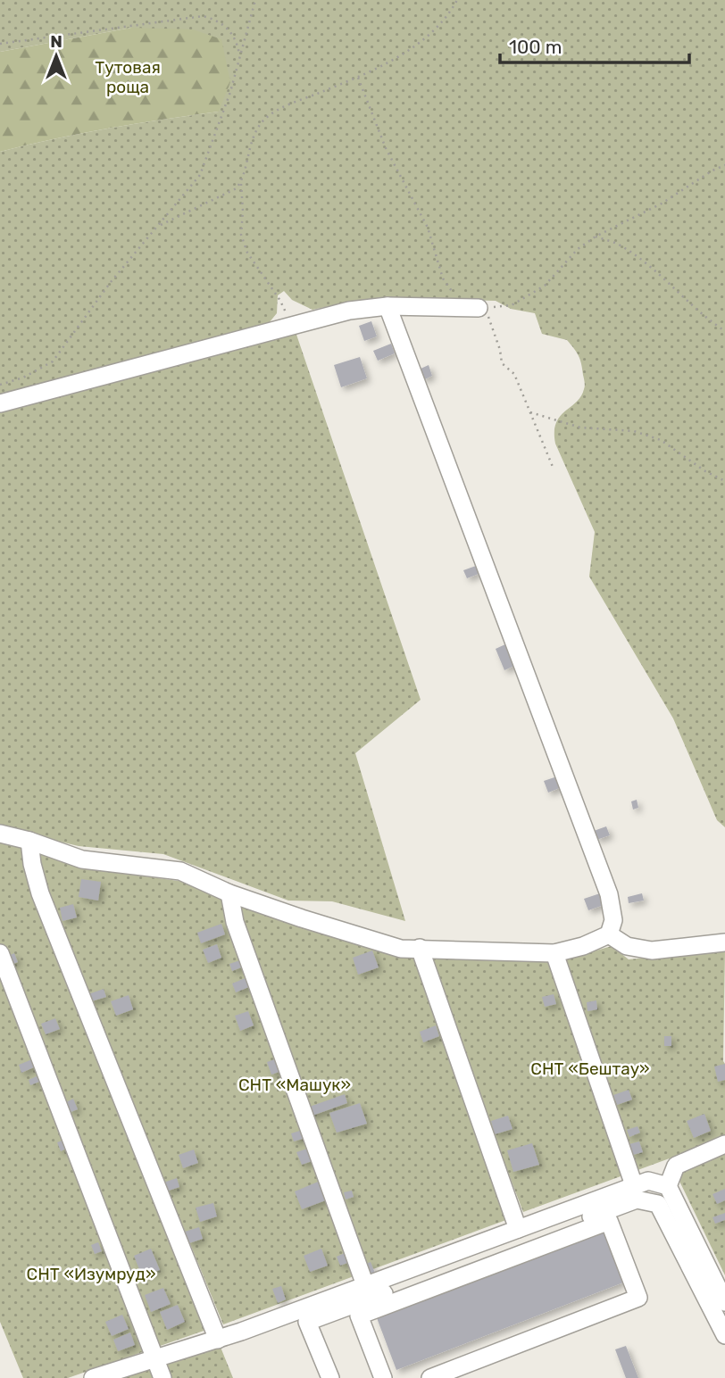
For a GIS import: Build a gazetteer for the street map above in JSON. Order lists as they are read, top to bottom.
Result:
{
  "parks": [
    "Тутовая роща",
    "СНТ «Бештау»",
    "СНТ «Машук»",
    "СНТ «Изумруд»"
  ],
  "scale_bar": "100 m",
  "north": "top"
}
